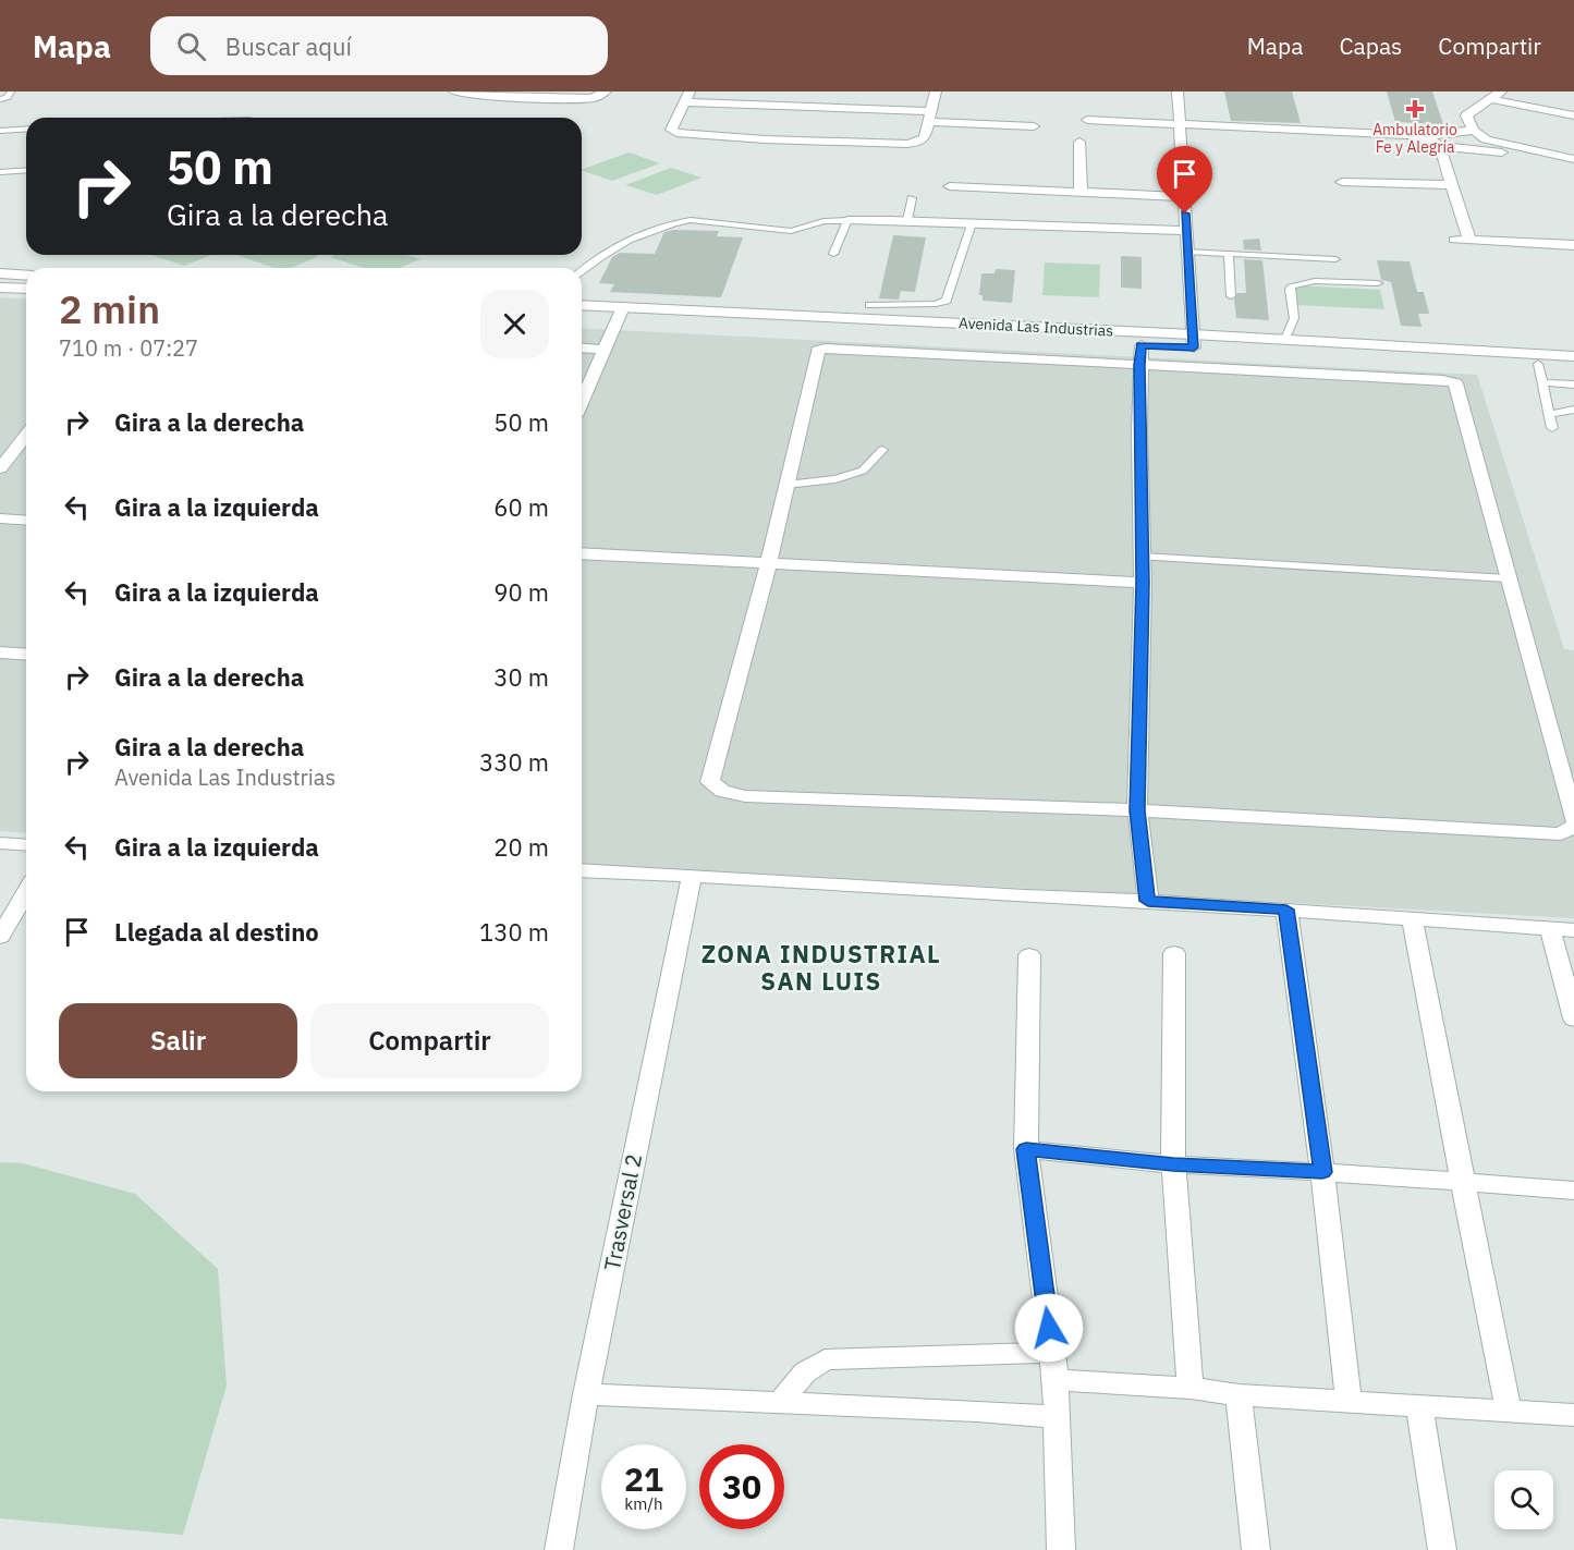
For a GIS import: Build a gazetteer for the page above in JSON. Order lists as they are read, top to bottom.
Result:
{
  "streets": {
    "street": ["Avenida Las Industrias", "Trasversal 2"]
  },
  "districts": ["ZONA INDUSTRIAL SAN LUIS"],
  "places": {
    "health": ["Ambulatorio Fe y Alegría"]
  },
  "page": {
    "header": "Mapa",
    "search": "Buscar aquí",
    "nav": ["Mapa", "Capas", "Compartir"],
    "turn": ["50 m", "Gira a la derecha"],
    "heading": ["2 min", "710 m · 07:27"],
    "list": [
      {
        "name": "Gira a la derecha",
        "value": "50 m"
      },
      {
        "name": "Gira a la izquierda",
        "value": "60 m"
      },
      {
        "name": "Gira a la izquierda",
        "value": "90 m"
      },
      {
        "name": "Gira a la derecha",
        "value": "30 m"
      },
      {
        "name": "Gira a la derecha",
        "note": "Avenida Las Industrias",
        "value": "330 m"
      },
      {
        "name": "Gira a la izquierda",
        "value": "20 m"
      },
      {
        "name": "Llegada al destino",
        "value": "130 m"
      }
    ],
    "buttons": ["Salir", "Compartir"],
    "speed": "21 km/h",
    "limit": "30"
  }
}
